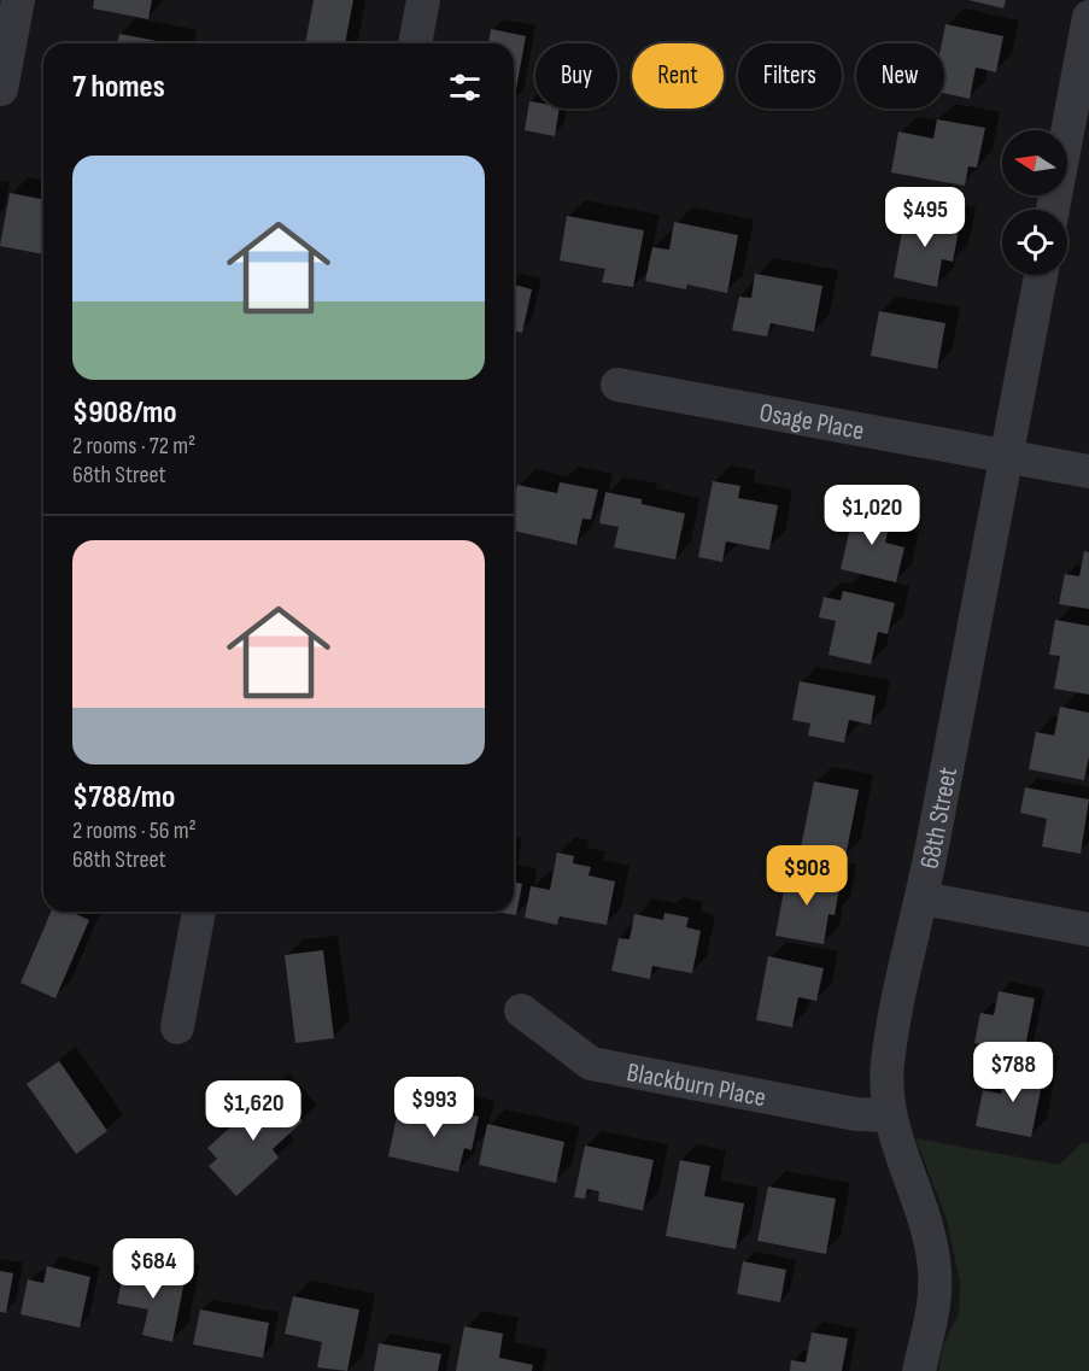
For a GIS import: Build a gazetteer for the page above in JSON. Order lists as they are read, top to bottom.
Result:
{
  "streets": {
    "street": ["Osage Place", "68th Street", "Blackburn Place"]
  },
  "crossings": [
    ["Osage Place", "68th Street"],
    ["68th Street", "Blackburn Place"]
  ],
  "north": "left",
  "page": {
    "chip": [
      "Buy",
      "Rent",
      "Filters",
      "New"
    ],
    "heading": "7 homes",
    "list": [
      {
        "name": "$908/mo",
        "note": "2 rooms · 72 m² · 68th Street"
      },
      {
        "name": "$788/mo",
        "note": "2 rooms · 56 m² · 68th Street"
      }
    ],
    "price": [
      "$495",
      "$1,020",
      "$908",
      "$788",
      "$993",
      "$1,620",
      "$684"
    ]
  }
}
